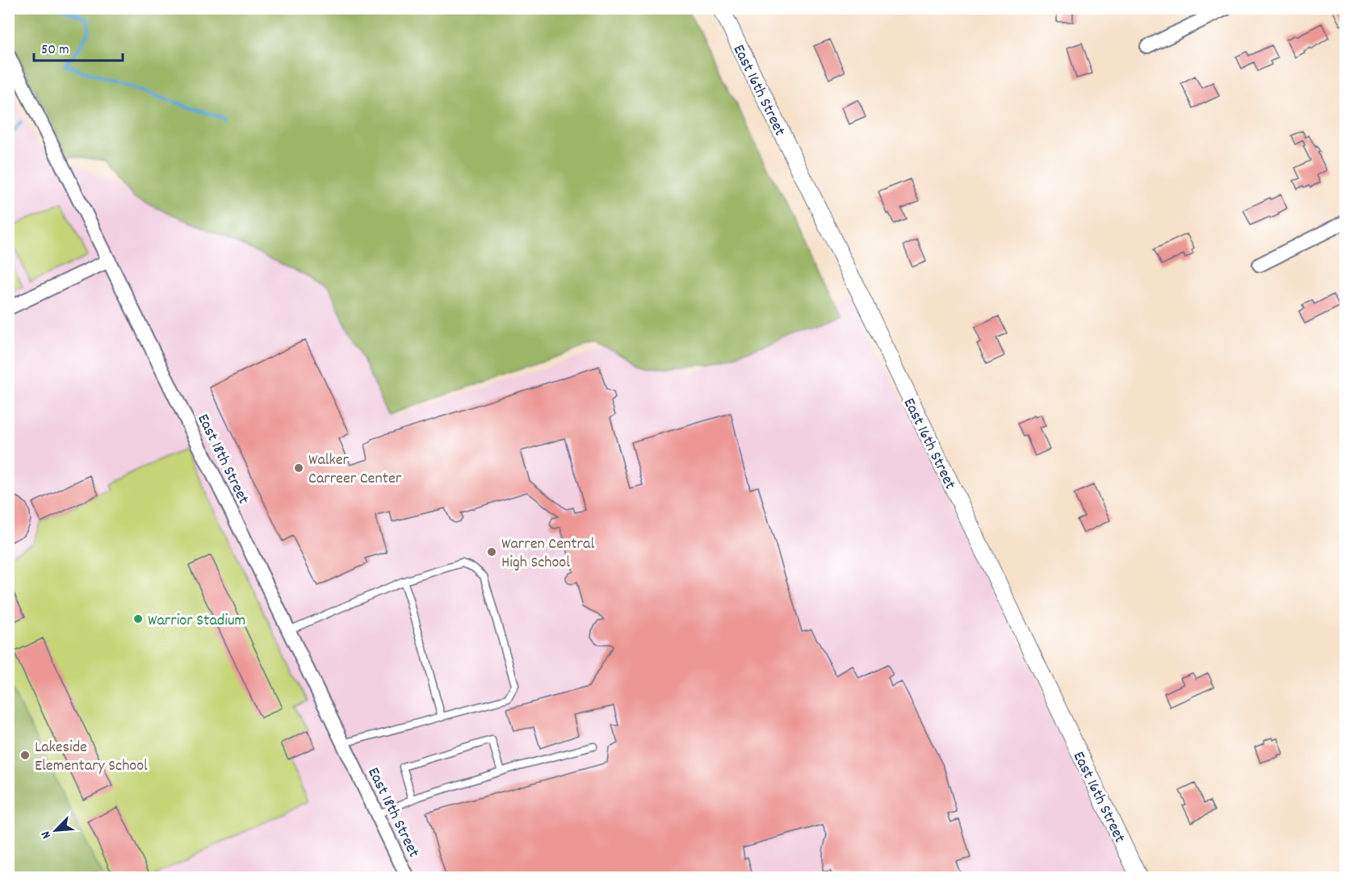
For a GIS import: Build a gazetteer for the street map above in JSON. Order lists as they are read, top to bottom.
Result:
{
  "streets": {
    "street": ["East 16th Street", "East 18th Street"]
  },
  "places": [
    "Walker Carreer Center",
    "Warren Central High School",
    "Warrior Stadium",
    "Lakeside Elementary School"
  ],
  "scale_bar": "50 m",
  "north": "bottom left"
}
